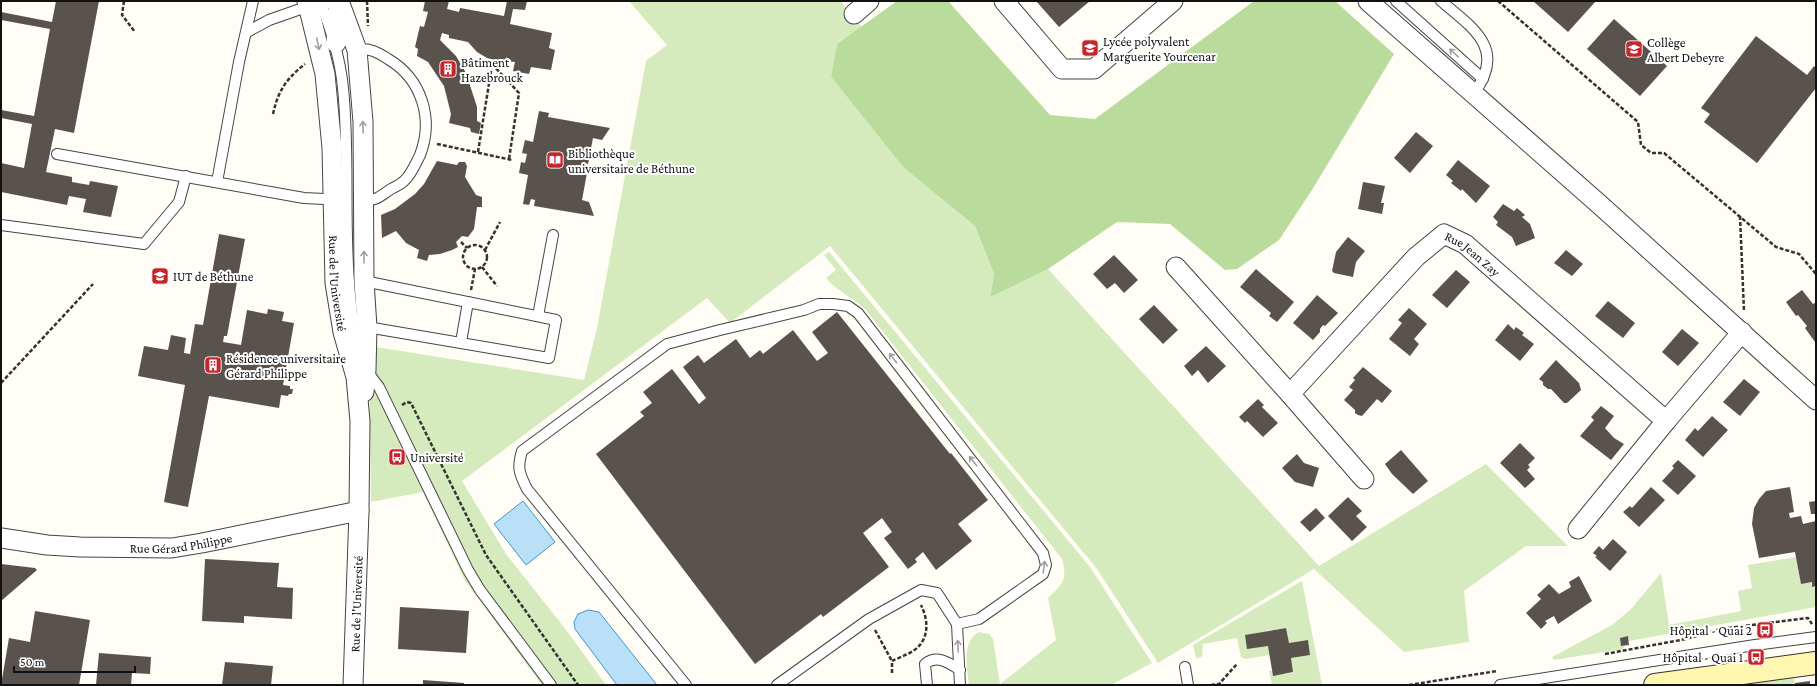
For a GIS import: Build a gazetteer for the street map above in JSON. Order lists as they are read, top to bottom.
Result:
{
  "streets": {
    "street": ["Rue Jean Zay", "Rue de l'Université", "Rue Gérard Philippe"]
  },
  "crossings": [
    ["Rue de l'Université", "Rue Gérard Philippe"]
  ],
  "places": {
    "school or university": ["Lycée polyvalent Marguerite Yourcenar", "Collège Albert Debeyre", "IUT de Béthune"],
    "building": ["Bâtiment Hazebrouck", "Résidence universitaire Gérard Philippe"],
    "library": ["Bibliothèque universitaire de Béthune"],
    "bus stop": ["Université", "Hôpital - Quai 2", "Hôpital - Quai 1"]
  },
  "scale_bar": "50 m"
}
